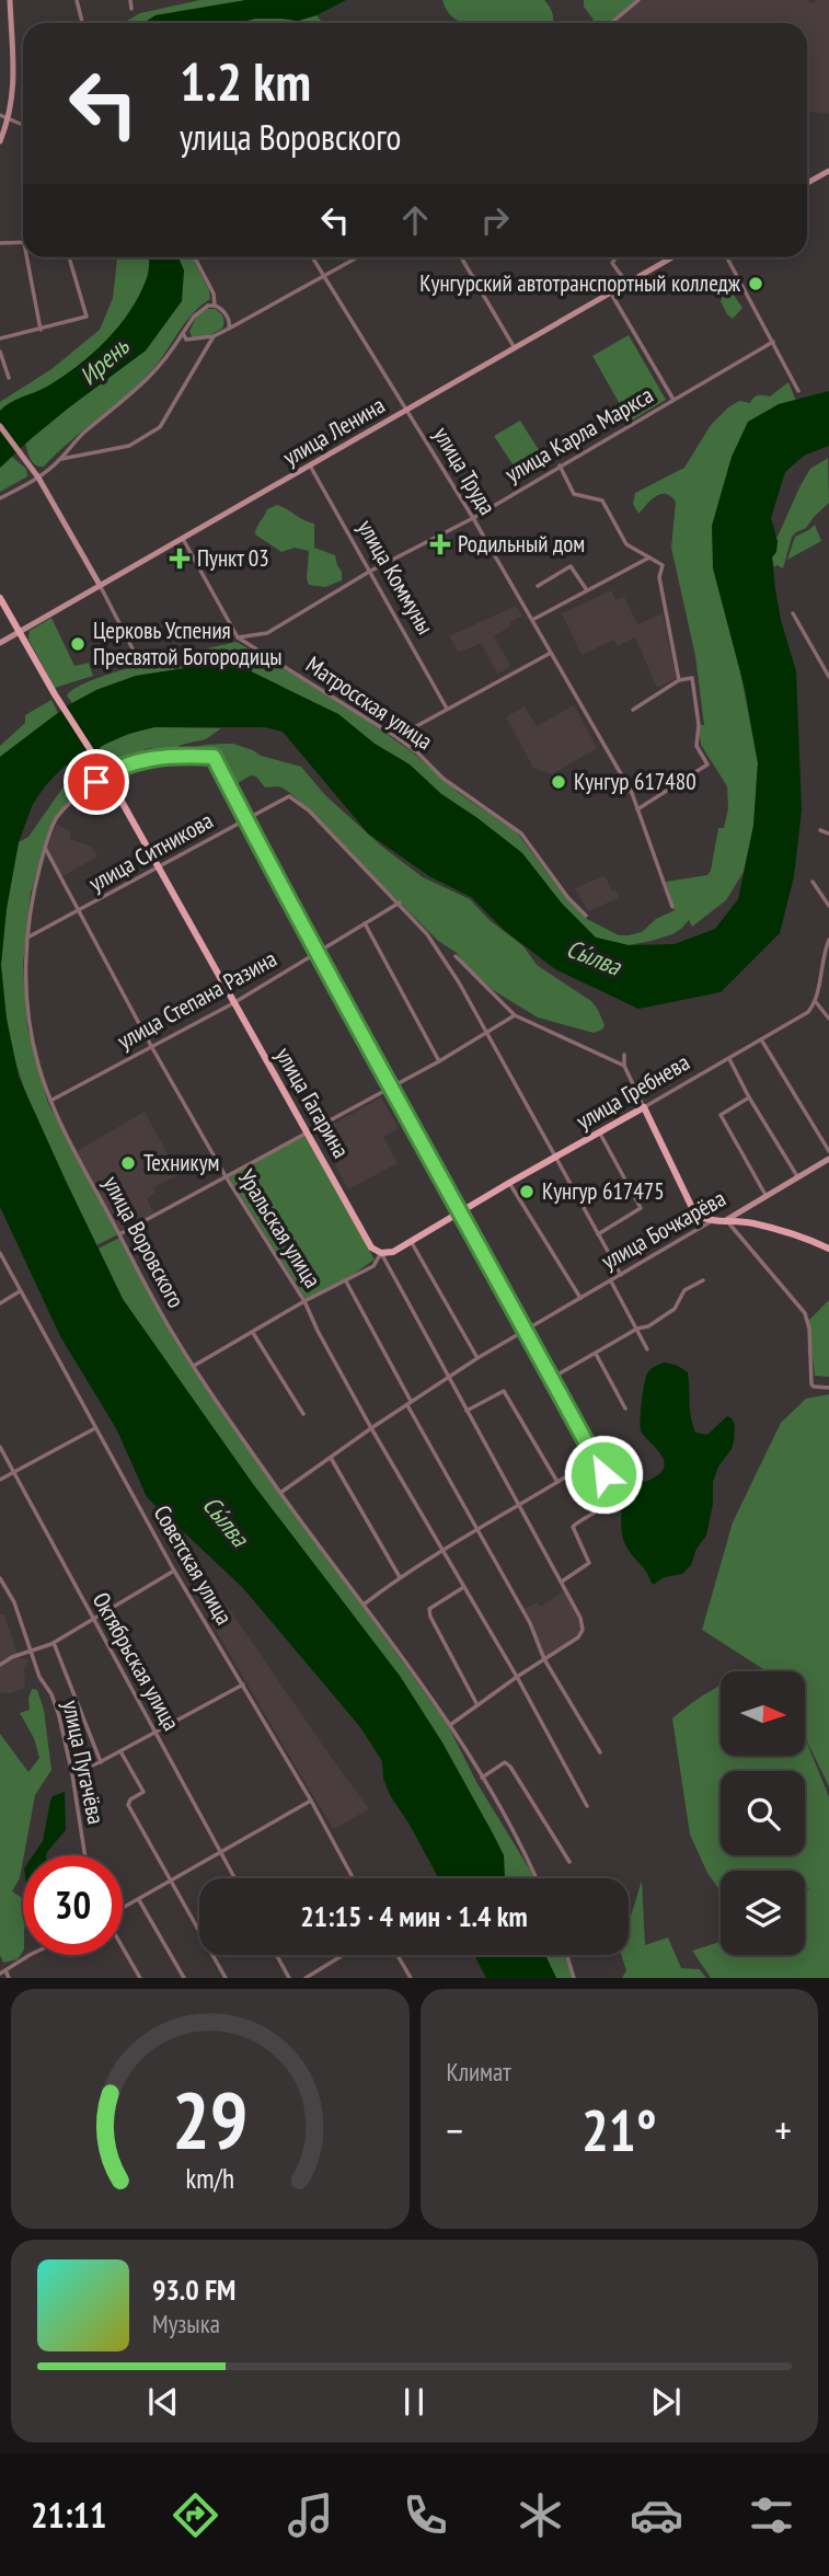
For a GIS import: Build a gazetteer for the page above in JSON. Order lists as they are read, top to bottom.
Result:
{
  "streets": {
    "main road": ["улица Гребнева", "улица Гагарина", "улица Бочкарёва"],
    "street": [
      "улица Ленина",
      "улица Карла Маркса",
      "улица Труда",
      "улица Коммуны",
      "Матросская улица",
      "улица Ситникова",
      "улица Степана Разина",
      "Уральская улица",
      "улица Воровского",
      "Советская улица",
      "Октябрьская улица",
      "улица Пугачёва"
    ]
  },
  "crossings": [
    ["улица Ленина", "улица Труда"],
    ["улица Ленина", "улица Коммуны"],
    ["улица Ленина", "Матросская улица"],
    ["улица Ленина", "улица Гагарина"],
    ["улица Карла Маркса", "улица Труда"],
    ["улица Карла Маркса", "улица Коммуны"],
    ["улица Карла Маркса", "Матросская улица"],
    ["улица Ситникова", "улица Степана Разина"],
    ["улица Ситникова", "улица Гагарина"],
    ["улица Ситникова", "Уральская улица"],
    ["улица Ситникова", "улица Воровского"],
    ["улица Степана Разина", "улица Гагарина"],
    ["улица Степана Разина", "Уральская улица"],
    ["улица Степана Разина", "улица Воровского"],
    ["улица Гребнева", "улица Гагарина"],
    ["улица Гребнева", "Уральская улица"],
    ["улица Гребнева", "улица Воровского"],
    ["улица Гагарина", "улица Бочкарёва"],
    ["улица Гагарина", "улица Воровского"],
    ["Уральская улица", "улица Бочкарёва"],
    ["Уральская улица", "улица Воровского"],
    ["улица Бочкарёва", "улица Воровского"]
  ],
  "water": ["Ирень", "Сы́лва"],
  "places": {
    "other": [
      "Кунгурский автотранспортный колледж",
      "Церковь Успения Пресвятой Богородицы",
      "Кунгур 617480",
      "Техникум",
      "Кунгур 617475"
    ],
    "health": ["Родильный дом", "Пункт 03"]
  },
  "north": "right",
  "page": {
    "turn": ["1.2 km", "улица Воровского"],
    "limit": "30",
    "trip": "21:15 · 4 мин · 1.4 km",
    "tile": "Климат",
    "heat": ["−", "21°", "+"],
    "song": ["93.0 FM", "Музыка"],
    "tabs": "21:11",
    "gauge": ["29", "km/h"]
  }
}
